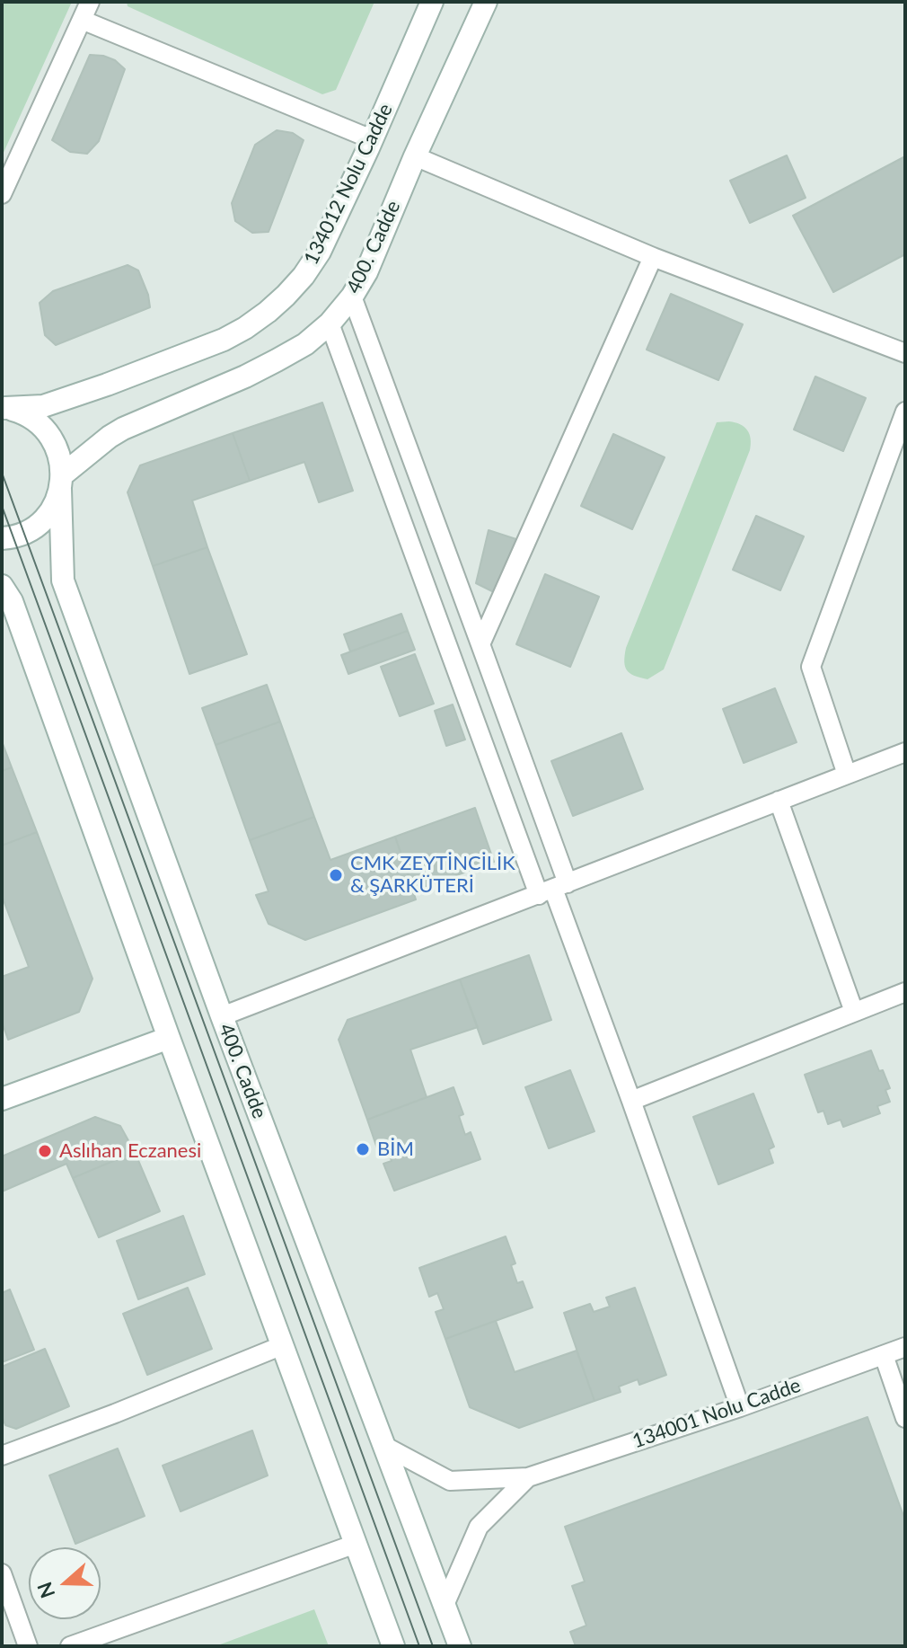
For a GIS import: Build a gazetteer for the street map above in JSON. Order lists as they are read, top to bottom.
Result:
{
  "streets": {
    "main road": ["134012 Nolu Cadde", "400. Cadde"],
    "street": ["134001 Nolu Cadde"]
  },
  "crossings": [
    ["400. Cadde", "134001 Nolu Cadde"]
  ],
  "places": ["CMK ZEYTİNCİLİK & ŞARKÜTERİ", "BİM", "Aslıhan Eczanesi"],
  "north": "left"
}
